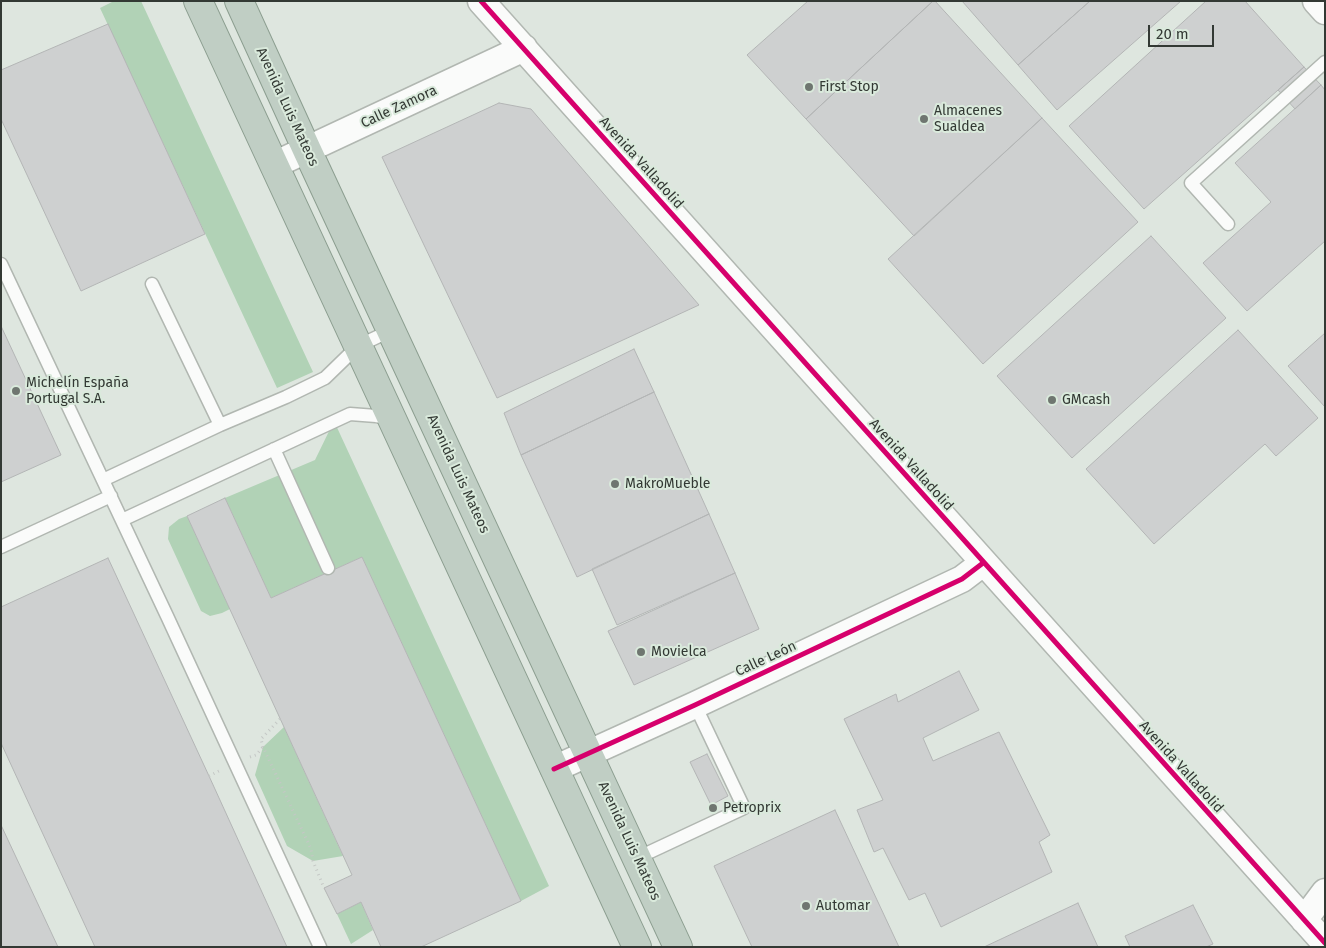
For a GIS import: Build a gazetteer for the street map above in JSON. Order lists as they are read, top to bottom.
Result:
{
  "streets": {
    "highway": ["Avenida Luis Mateos"],
    "street": ["Calle Zamora", "Avenida Valladolid", "Calle León"]
  },
  "crossings": [
    ["Avenida Luis Mateos", "Calle Zamora"],
    ["Avenida Luis Mateos", "Calle León"],
    ["Calle Zamora", "Avenida Valladolid"],
    ["Avenida Valladolid", "Calle León"]
  ],
  "places": [
    "First Stop",
    "Almacenes Sualdea",
    "Michelín España Portugal S.A.",
    "GMcash",
    "MakroMueble",
    "Movielca",
    "Petroprix",
    "Automar"
  ],
  "scale_bar": "20 m"
}
